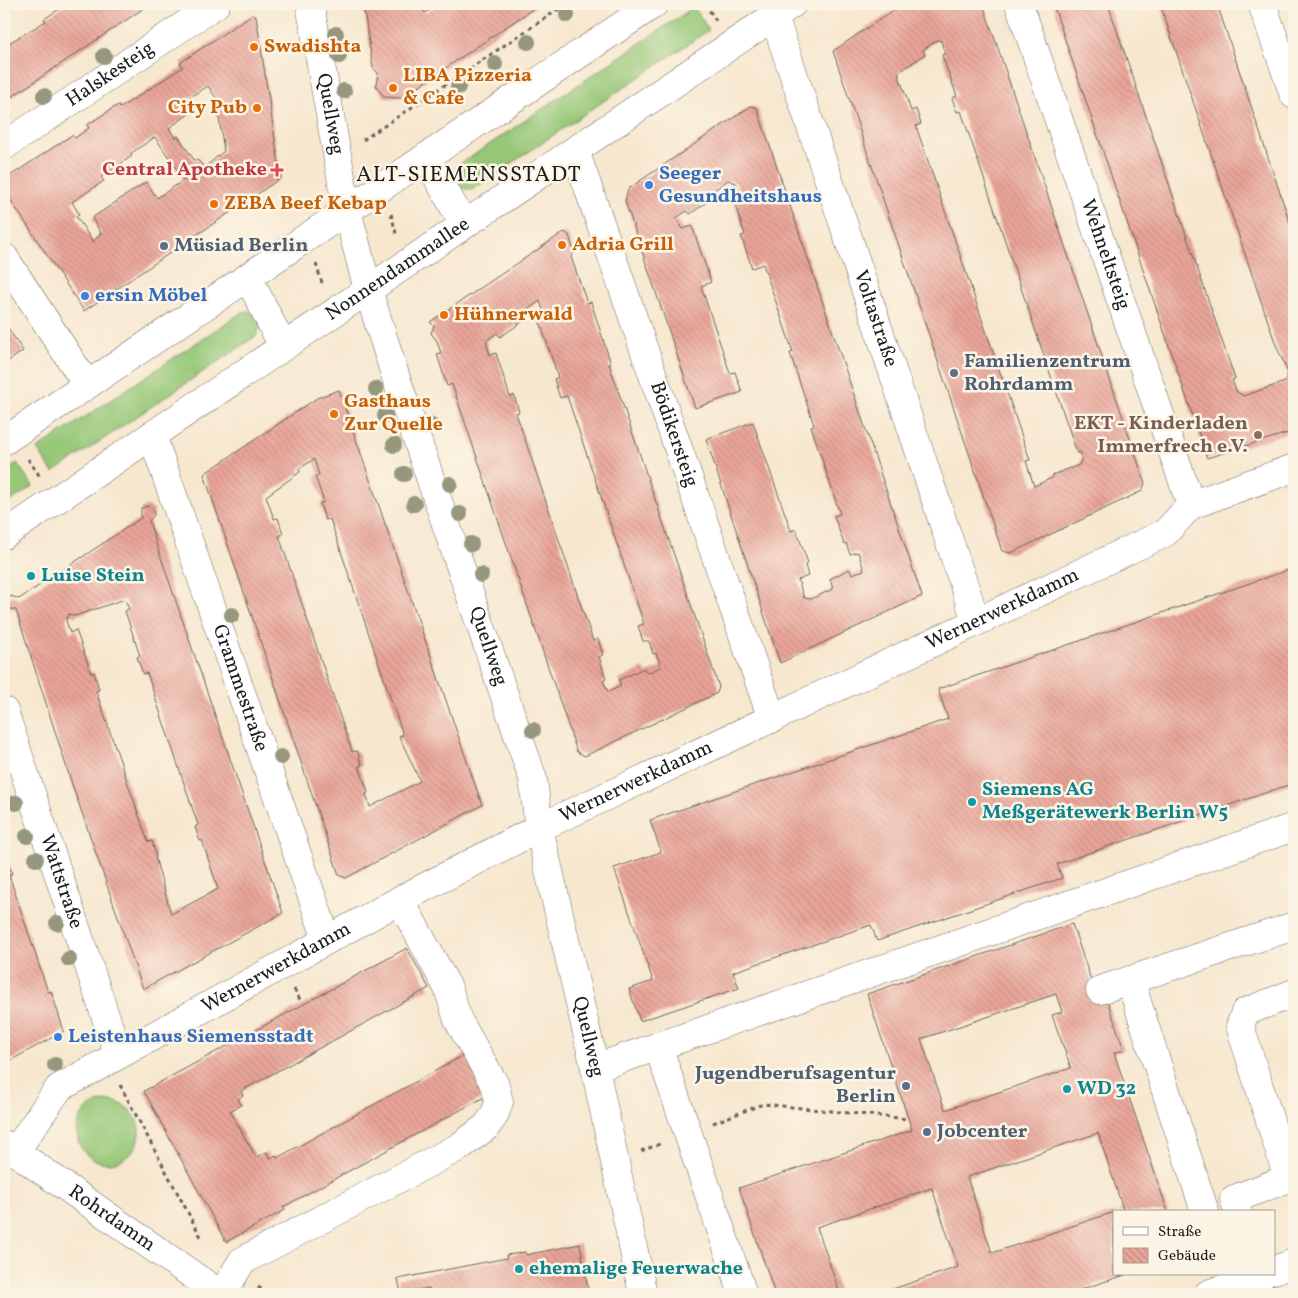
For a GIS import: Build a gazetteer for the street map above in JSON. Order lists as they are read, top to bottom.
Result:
{
  "streets": {
    "street": [
      "Halskesteig",
      "Quellweg",
      "Wehneltsteig",
      "Nonnendammallee",
      "Voltastraße",
      "Bödikersteig",
      "Wernerwerkdamm",
      "Grammestraße",
      "Wattstraße",
      "Rohrdamm"
    ]
  },
  "crossings": [
    ["Quellweg", "Nonnendammallee"],
    ["Quellweg", "Wernerwerkdamm"],
    ["Wehneltsteig", "Wernerwerkdamm"],
    ["Nonnendammallee", "Voltastraße"],
    ["Nonnendammallee", "Bödikersteig"],
    ["Nonnendammallee", "Grammestraße"],
    ["Voltastraße", "Wernerwerkdamm"],
    ["Bödikersteig", "Wernerwerkdamm"],
    ["Wernerwerkdamm", "Grammestraße"],
    ["Wernerwerkdamm", "Wattstraße"],
    ["Wernerwerkdamm", "Rohrdamm"]
  ],
  "districts": ["ALT-SIEMENSSTADT"],
  "places": {
    "other": [
      "Swadishta",
      "LIBA Pizzeria & Cafe",
      "City Pub",
      "Seeger Gesundheitshaus",
      "ZEBA Beef Kebap",
      "Adria Grill",
      "Müsiad Berlin",
      "ersin Möbel",
      "Hühnerwald",
      "Familienzentrum Rohrdamm",
      "Gasthaus Zur Quelle",
      "EKT - Kinderladen Immerfrech e.V.",
      "Luise Stein",
      "Siemens AG Meßgerätewerk Berlin W5",
      "Leistenhaus Siemensstadt",
      "Jugendberufsagentur Berlin",
      "WD 32",
      "Jobcenter",
      "ehemalige Feuerwache"
    ],
    "health": ["Central Apotheke"]
  },
  "legend": ["Straße", "Gebäude"]
}
